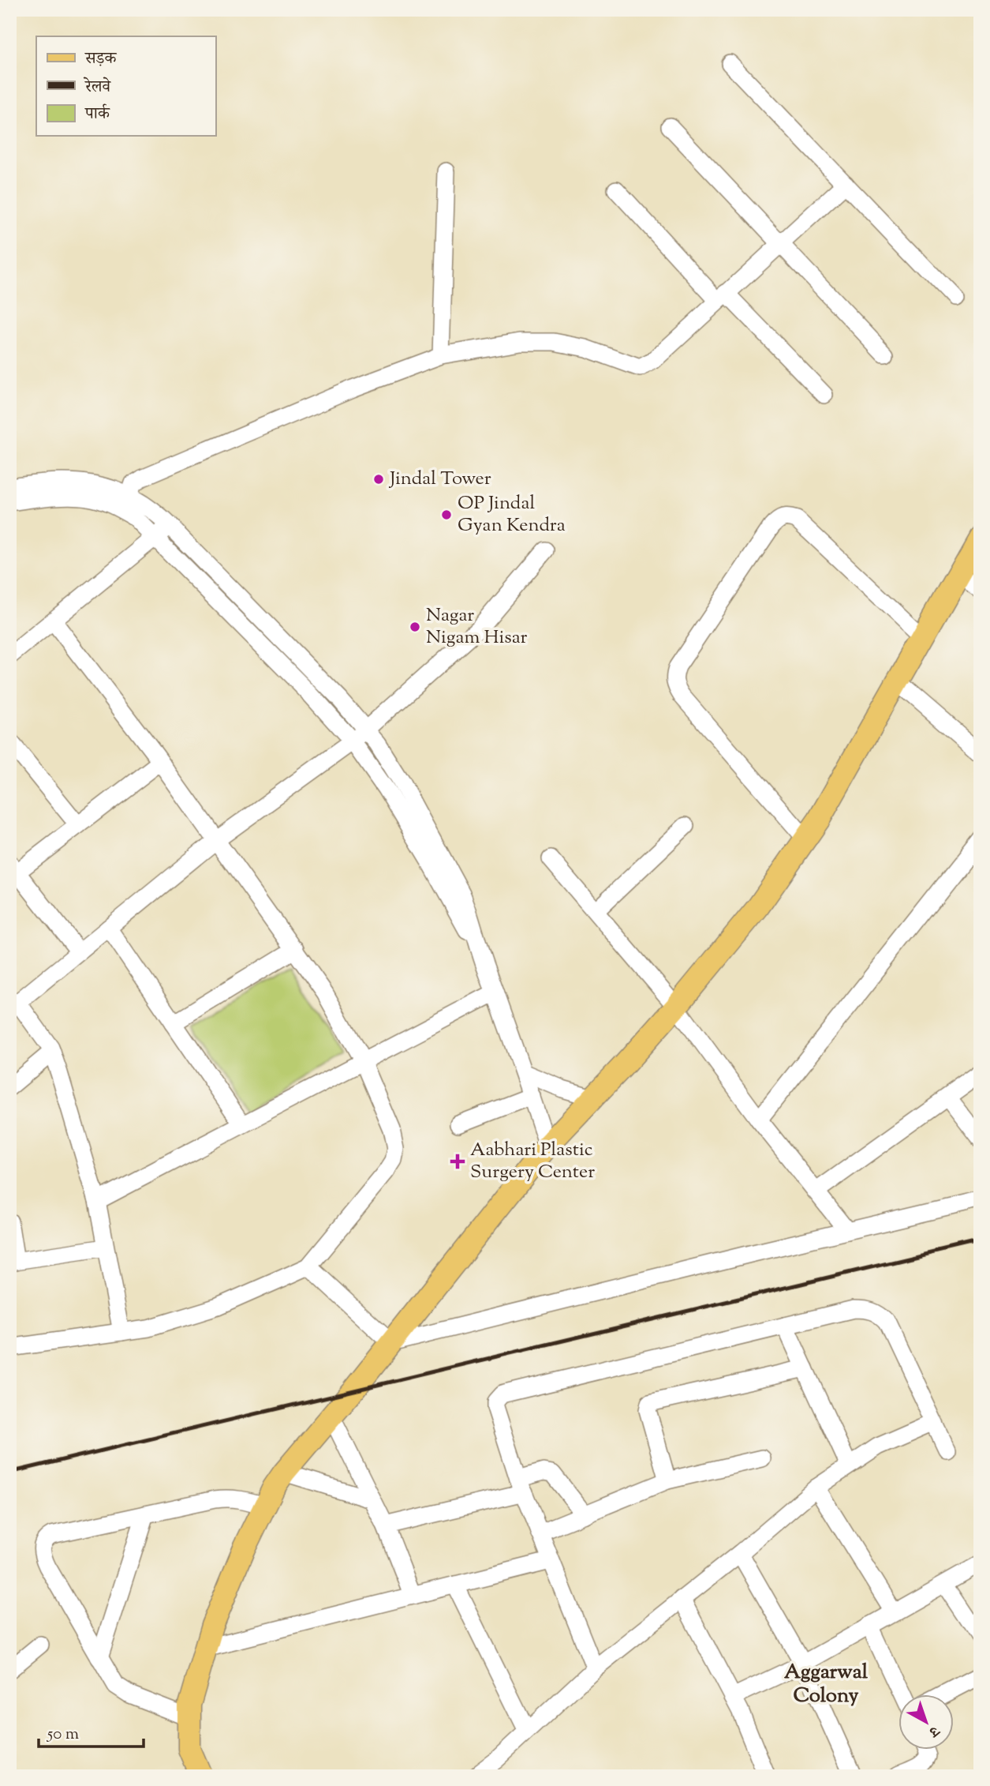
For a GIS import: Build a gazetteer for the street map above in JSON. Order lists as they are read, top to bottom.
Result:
{
  "districts": ["Aggarwal Colony"],
  "places": {
    "other": ["Jindal Tower", "OP Jindal Gyan Kendra", "Nagar Nigam Hisar"],
    "health": ["Aabhari Plastic Surgery Center"]
  },
  "legend": ["सड़क", "रेलवे", "पार्क"],
  "scale_bar": "50 m",
  "north": "bottom right"
}
